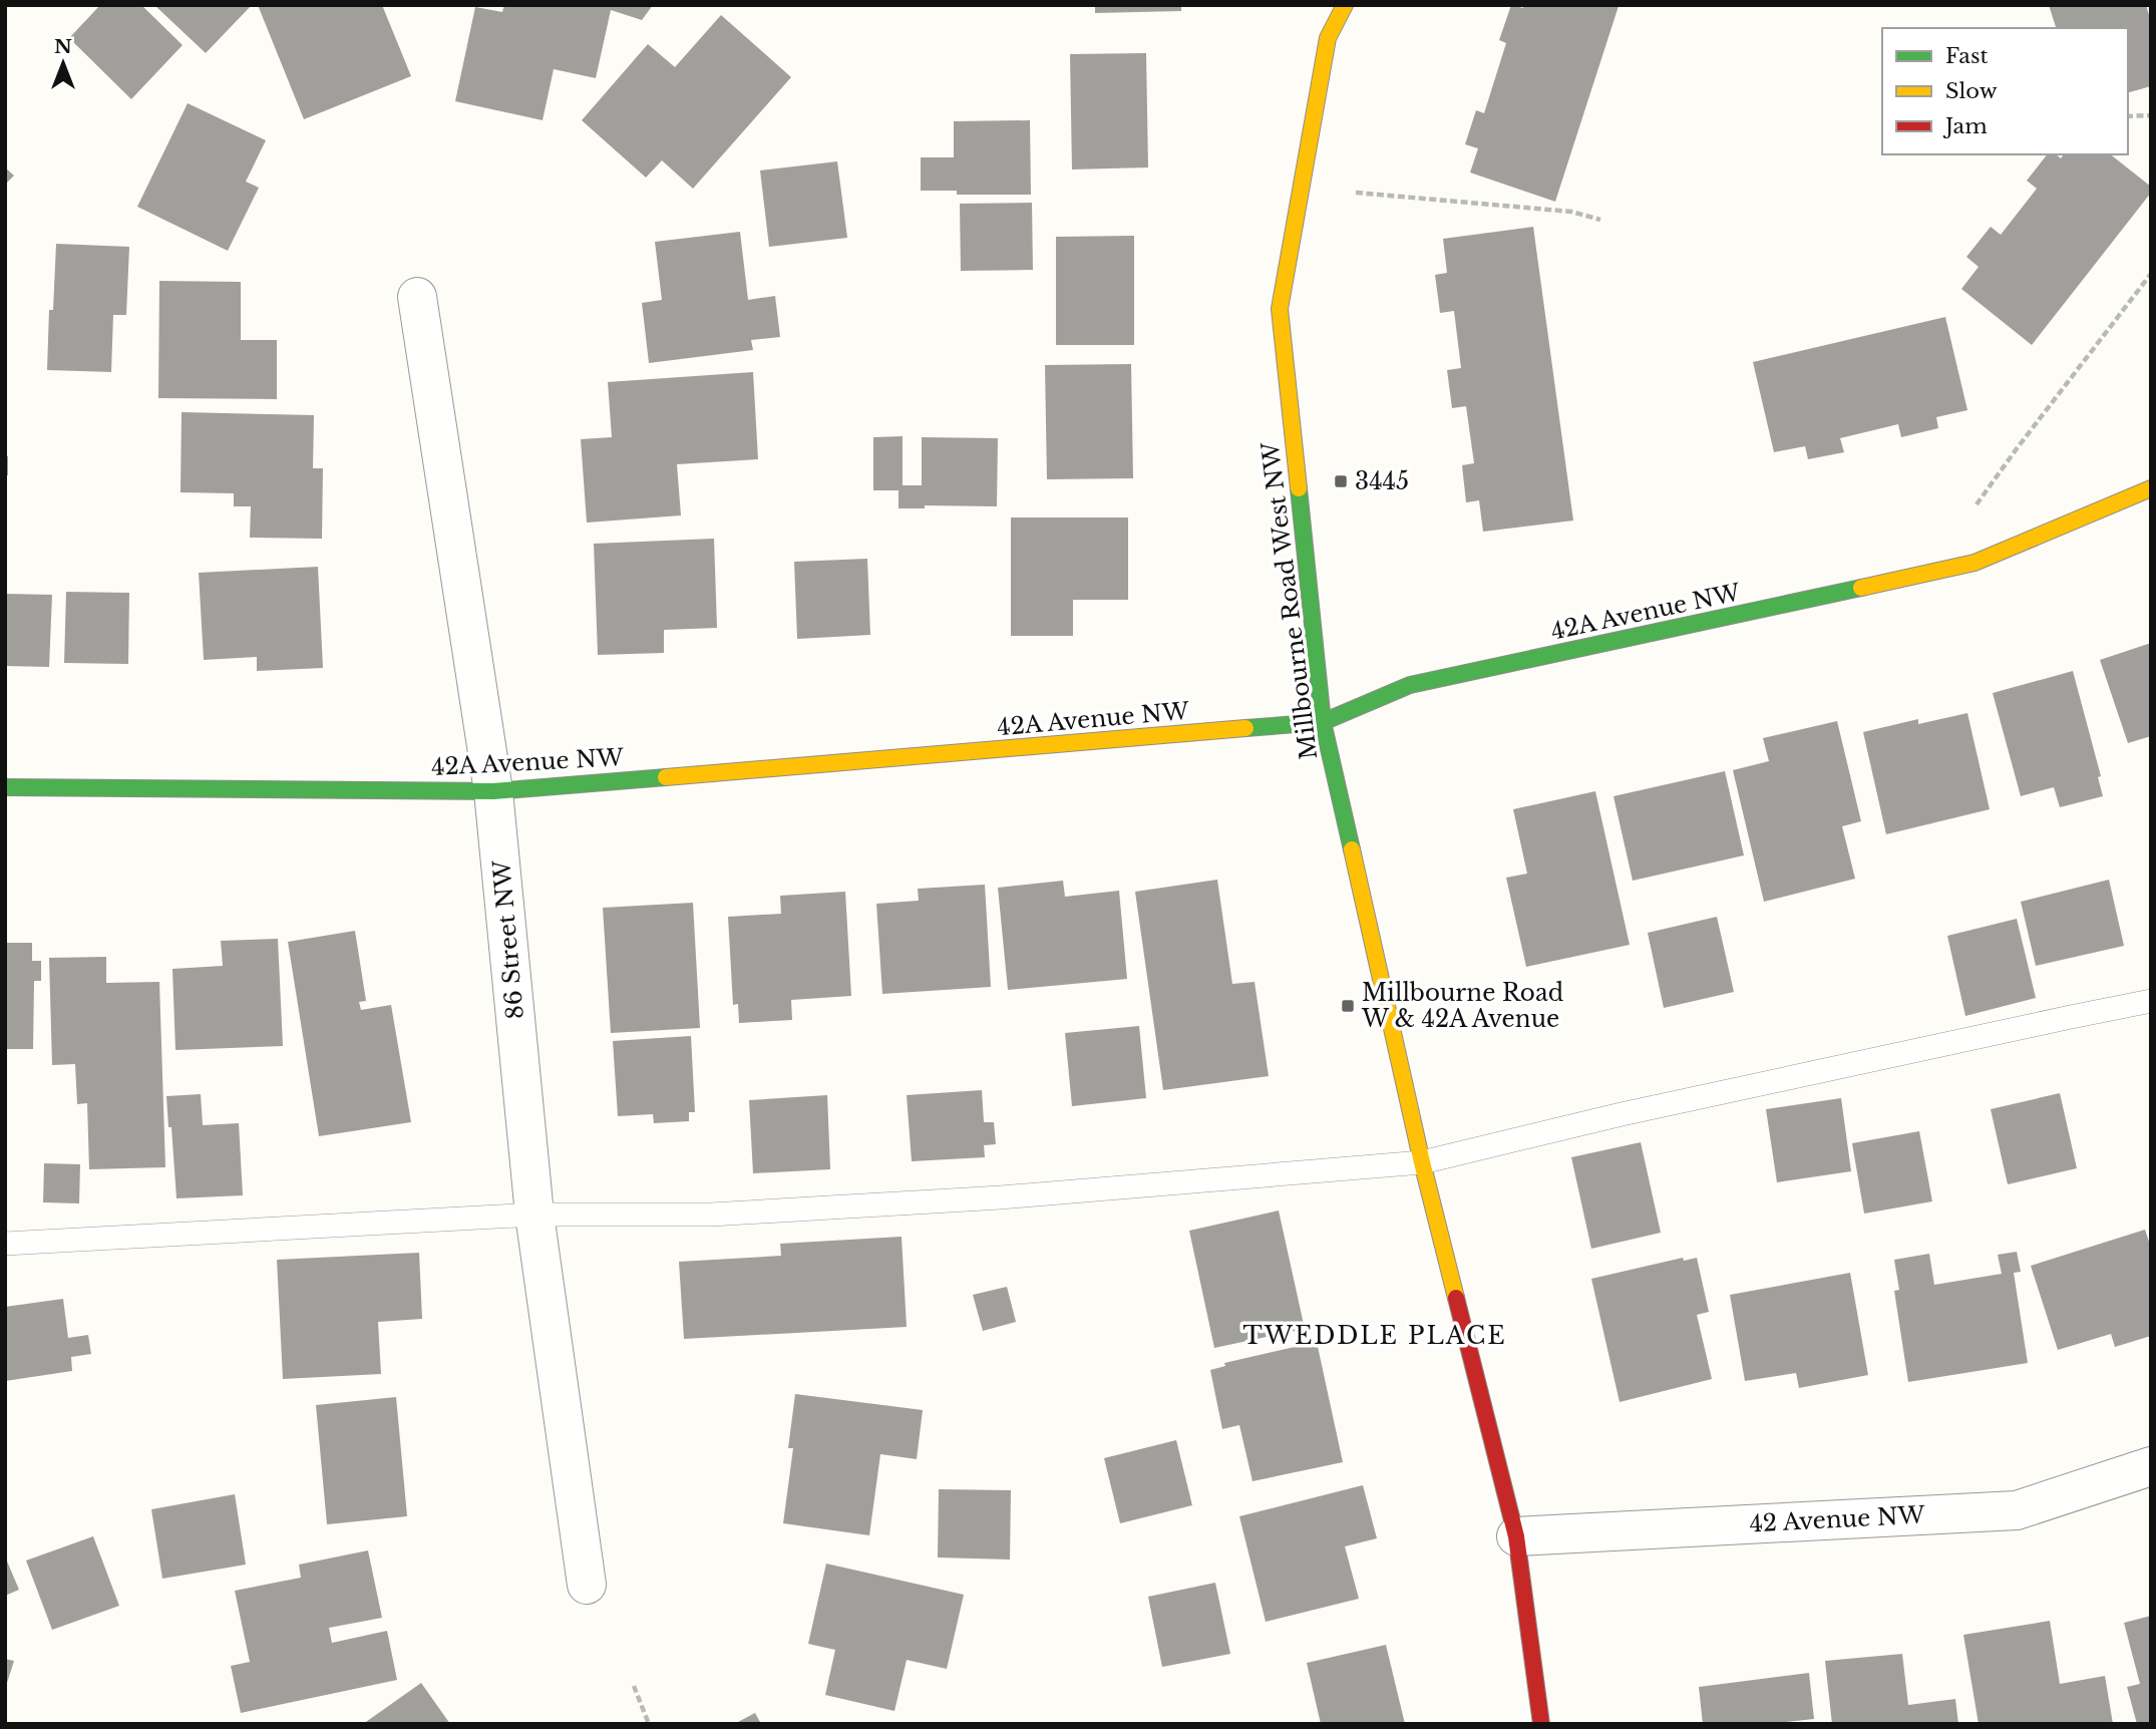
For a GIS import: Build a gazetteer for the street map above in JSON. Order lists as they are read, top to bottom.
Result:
{
  "streets": {
    "street": [
      "Millbourne Road West NW",
      "42A Avenue NW",
      "86 Street NW",
      "42 Avenue NW"
    ]
  },
  "crossings": [
    ["Millbourne Road West NW", "42A Avenue NW"],
    ["Millbourne Road West NW", "42 Avenue NW"],
    ["42A Avenue NW", "86 Street NW"]
  ],
  "districts": ["TWEDDLE PLACE"],
  "places": {
    "transit": ["3445", "Millbourne Road W & 42A Avenue"]
  },
  "legend": ["Fast", "Slow", "Jam"],
  "north": "top"
}
